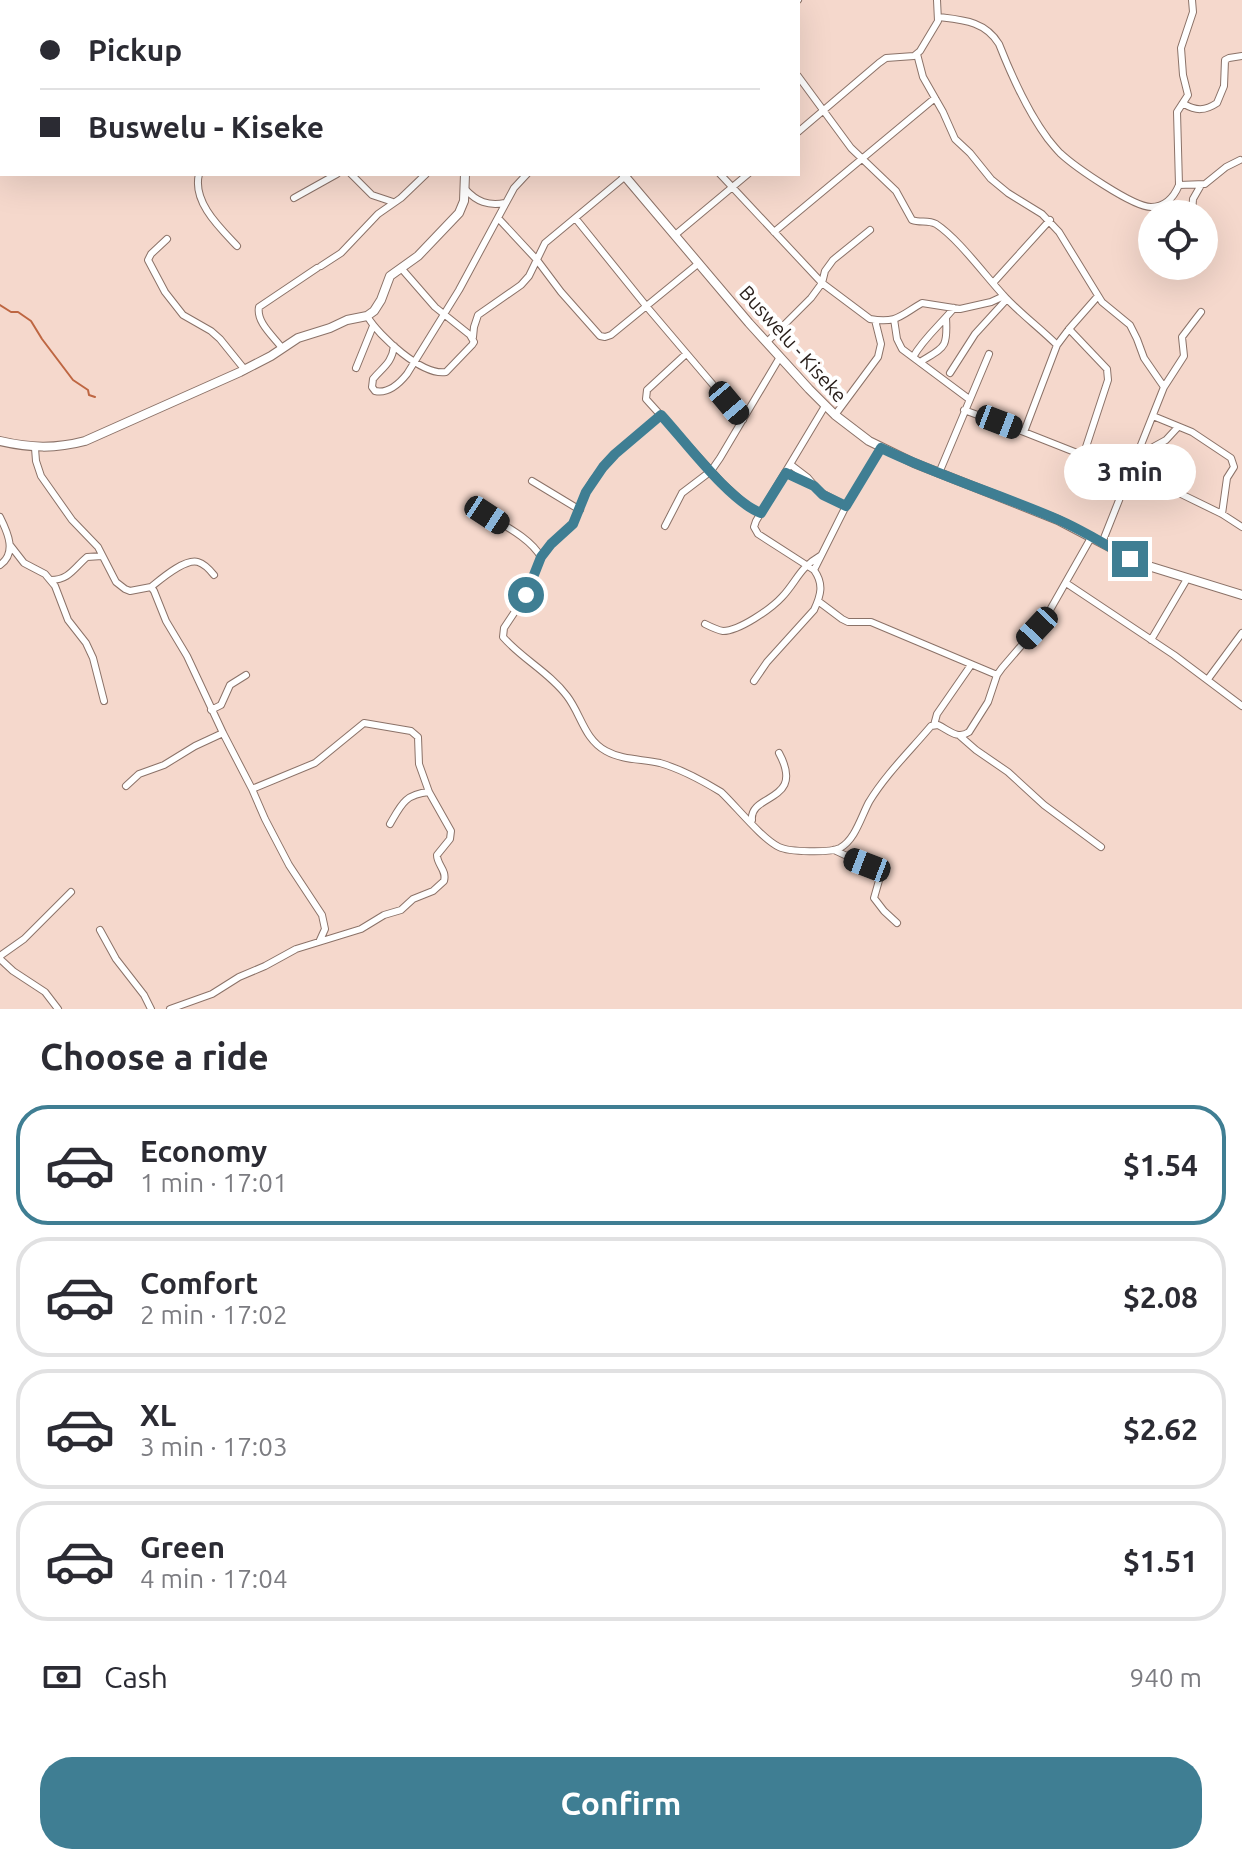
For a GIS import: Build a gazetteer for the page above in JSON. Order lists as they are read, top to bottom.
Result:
{
  "streets": {
    "main road": ["Buswelu - Kiseke"]
  },
  "page": {
    "banner": ["Pickup", "Buswelu - Kiseke"],
    "bubble": "3 min",
    "heading": "Choose a ride",
    "list": [
      {
        "name": "Economy",
        "note": "1 min · 17:01",
        "value": "$1.54"
      },
      {
        "name": "Comfort",
        "note": "2 min · 17:02",
        "value": "$2.08"
      },
      {
        "name": "XL",
        "note": "3 min · 17:03",
        "value": "$2.62"
      },
      {
        "name": "Green",
        "note": "4 min · 17:04",
        "value": "$1.51"
      }
    ],
    "pay": ["Cash", "940 m"],
    "buttons": "Confirm"
  }
}
